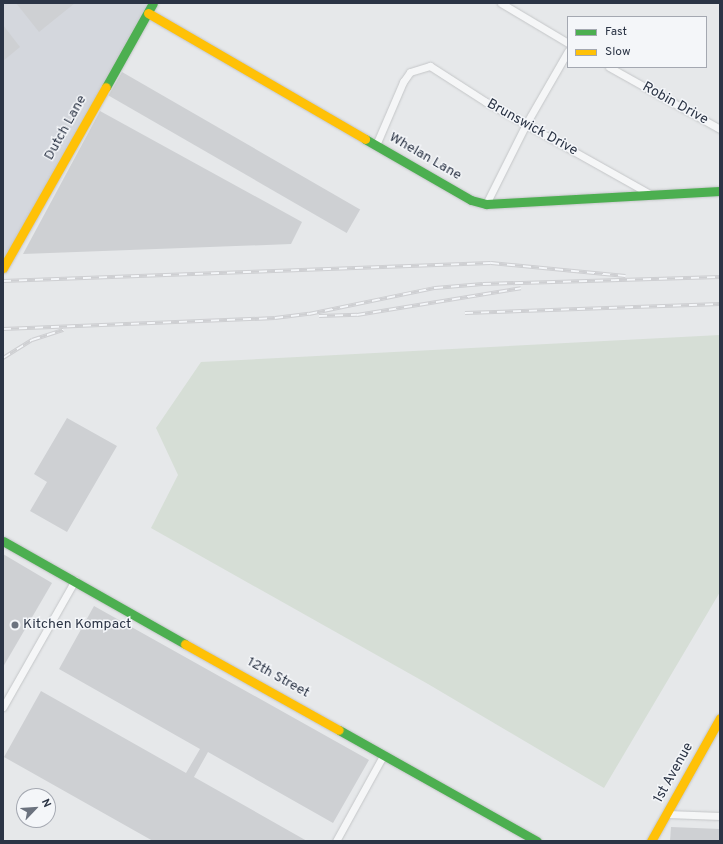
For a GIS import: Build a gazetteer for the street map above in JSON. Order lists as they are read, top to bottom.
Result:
{
  "streets": {
    "street": [
      "Robin Drive",
      "Dutch Lane",
      "Brunswick Drive",
      "Whelan Lane",
      "12th Street",
      "1st Avenue"
    ]
  },
  "crossings": [
    ["Dutch Lane", "Whelan Lane"],
    ["Brunswick Drive", "Whelan Lane"]
  ],
  "places": ["Kitchen Kompact"],
  "legend": ["Fast", "Slow"],
  "north": "top right"
}
